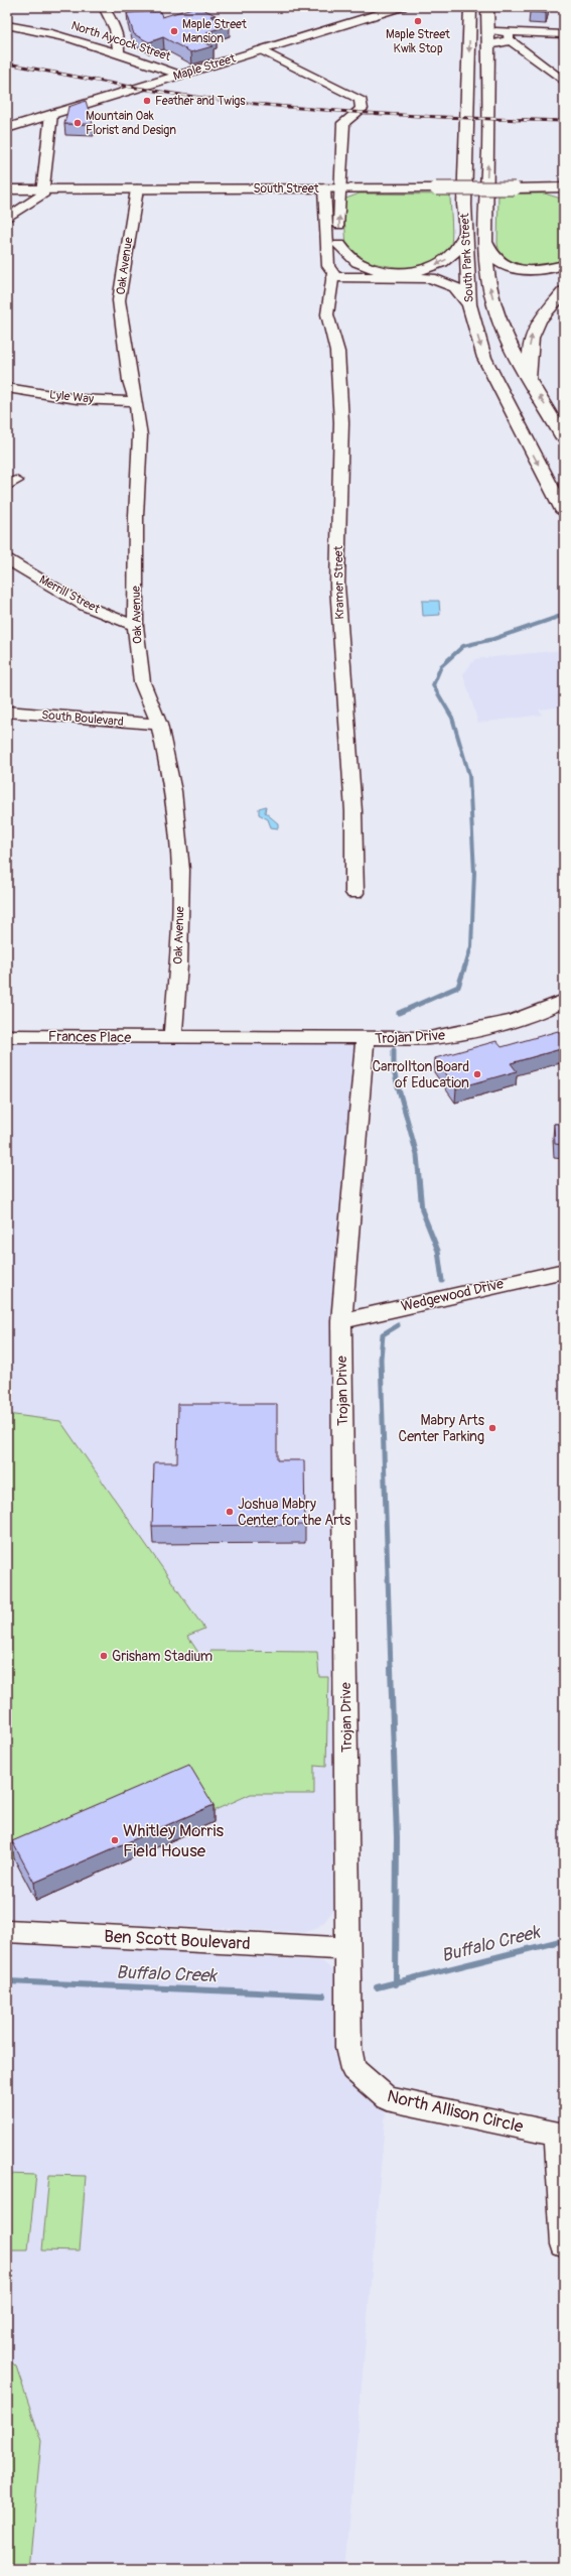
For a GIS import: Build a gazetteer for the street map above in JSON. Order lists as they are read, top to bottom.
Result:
{
  "streets": {
    "main road": ["Maple Street", "South Street", "South Park Street"],
    "street": [
      "North Aycock Street",
      "Oak Avenue",
      "Lyle Way",
      "Kramer Street",
      "Merrill Street",
      "South Boulevard",
      "Frances Place",
      "Trojan Drive",
      "Wedgewood Drive",
      "Ben Scott Boulevard",
      "North Allison Circle"
    ]
  },
  "crossings": [
    ["North Aycock Street", "Maple Street"],
    ["Maple Street", "Kramer Street"],
    ["South Street", "Oak Avenue"],
    ["South Street", "Kramer Street"],
    ["Oak Avenue", "Lyle Way"],
    ["Oak Avenue", "Merrill Street"],
    ["Oak Avenue", "South Boulevard"],
    ["Oak Avenue", "Frances Place"],
    ["Frances Place", "Trojan Drive"],
    ["Trojan Drive", "Wedgewood Drive"],
    ["Trojan Drive", "Ben Scott Boulevard"],
    ["Trojan Drive", "North Allison Circle"],
    ["Ben Scott Boulevard", "North Allison Circle"]
  ],
  "water": ["Buffalo Creek"],
  "places": [
    "Maple Street Kwik Stop",
    "Maple Street Mansion",
    "Feather and Twigs",
    "Mountain Oak Florist and Design",
    "Carrollton Board of Education",
    "Mabry Arts Center Parking",
    "Joshua Mabry Center for the Arts",
    "Grisham Stadium",
    "Whitley Morris Field House"
  ]
}
